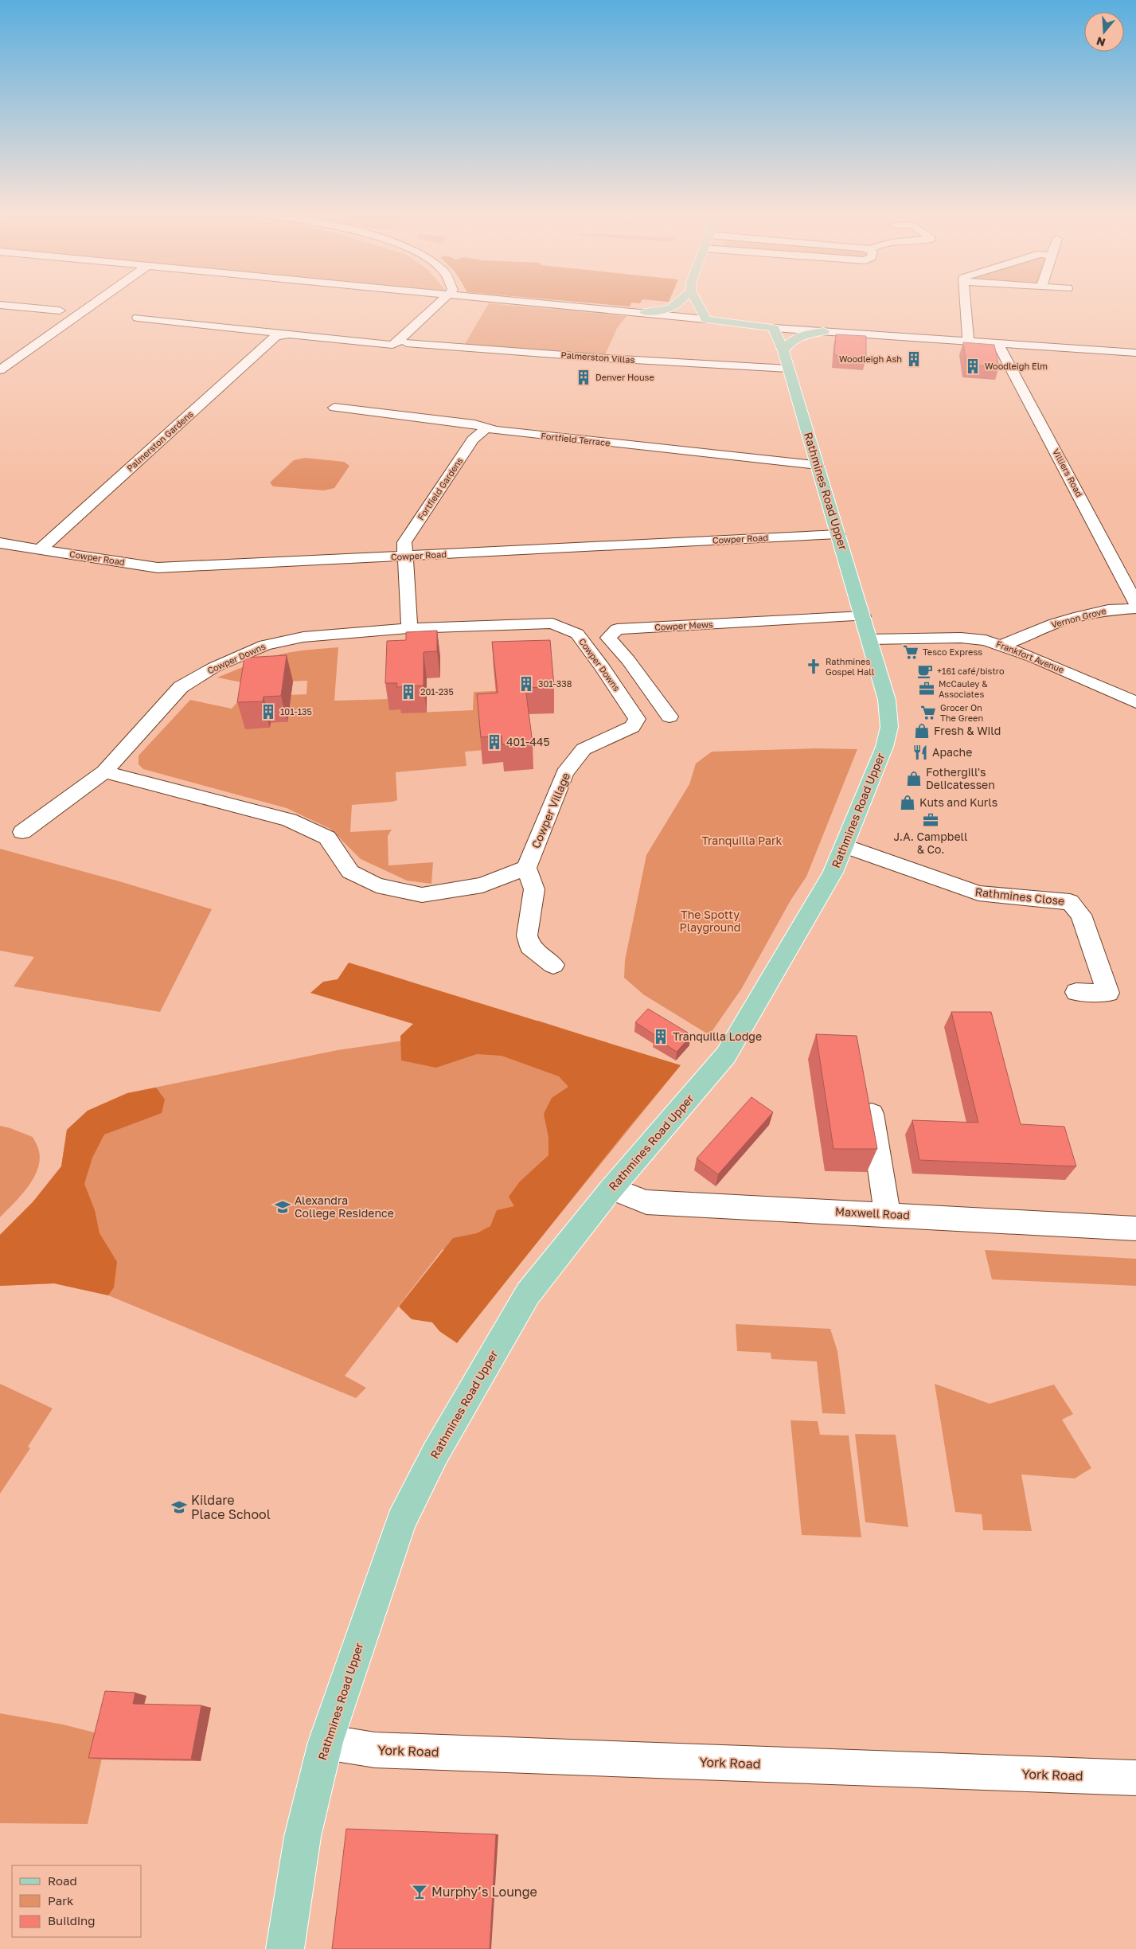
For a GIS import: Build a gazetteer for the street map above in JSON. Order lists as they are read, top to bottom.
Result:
{
  "streets": {
    "main road": ["Rathmines Road Upper"],
    "street": [
      "Palmerston Villas",
      "Fortfield Terrace",
      "Palmerston Gardens",
      "Villiers Road",
      "Fortfield Gardens",
      "Cowper Road",
      "Vernon Grove",
      "Cowper Mews",
      "Frankfort Avenue",
      "Cowper Downs",
      "Cowper Village",
      "Rathmines Close",
      "Maxwell Road",
      "York Road"
    ]
  },
  "crossings": [
    ["Palmerston Villas", "Rathmines Road Upper"],
    ["Fortfield Terrace", "Fortfield Gardens"],
    ["Fortfield Terrace", "Rathmines Road Upper"],
    ["Palmerston Gardens", "Cowper Road"],
    ["Fortfield Gardens", "Cowper Road"],
    ["Rathmines Road Upper", "Cowper Road"],
    ["Rathmines Road Upper", "Cowper Mews"],
    ["Rathmines Road Upper", "Frankfort Avenue"],
    ["Rathmines Road Upper", "Rathmines Close"],
    ["Rathmines Road Upper", "Maxwell Road"],
    ["Rathmines Road Upper", "York Road"],
    ["Vernon Grove", "Frankfort Avenue"],
    ["Cowper Downs", "Cowper Village"]
  ],
  "parks": ["Tranquilla Park", "The Spotty Playground"],
  "places": {
    "building": [
      "Woodleigh Ash",
      "Woodleigh Elm",
      "Denver House",
      "301-338",
      "201-235",
      "101-135",
      "401-445",
      "Tranquilla Lodge"
    ],
    "supermarket": ["Tesco Express", "Grocer On The Green"],
    "church": ["Rathmines Gospel Hall"],
    "cafe": ["+161 café/bistro"],
    "office": ["McCauley & Associates", "J.A. Campbell & Co."],
    "shop": ["Fresh & Wild", "Fothergill's Delicatessen", "Kuts and Kurls"],
    "restaurant": ["Apache"],
    "school or university": ["Alexandra College Residence", "Kildare Place School"],
    "bar": ["Murphy’s Lounge"]
  },
  "legend": ["Road", "Park", "Building"],
  "north": "bottom"
}
